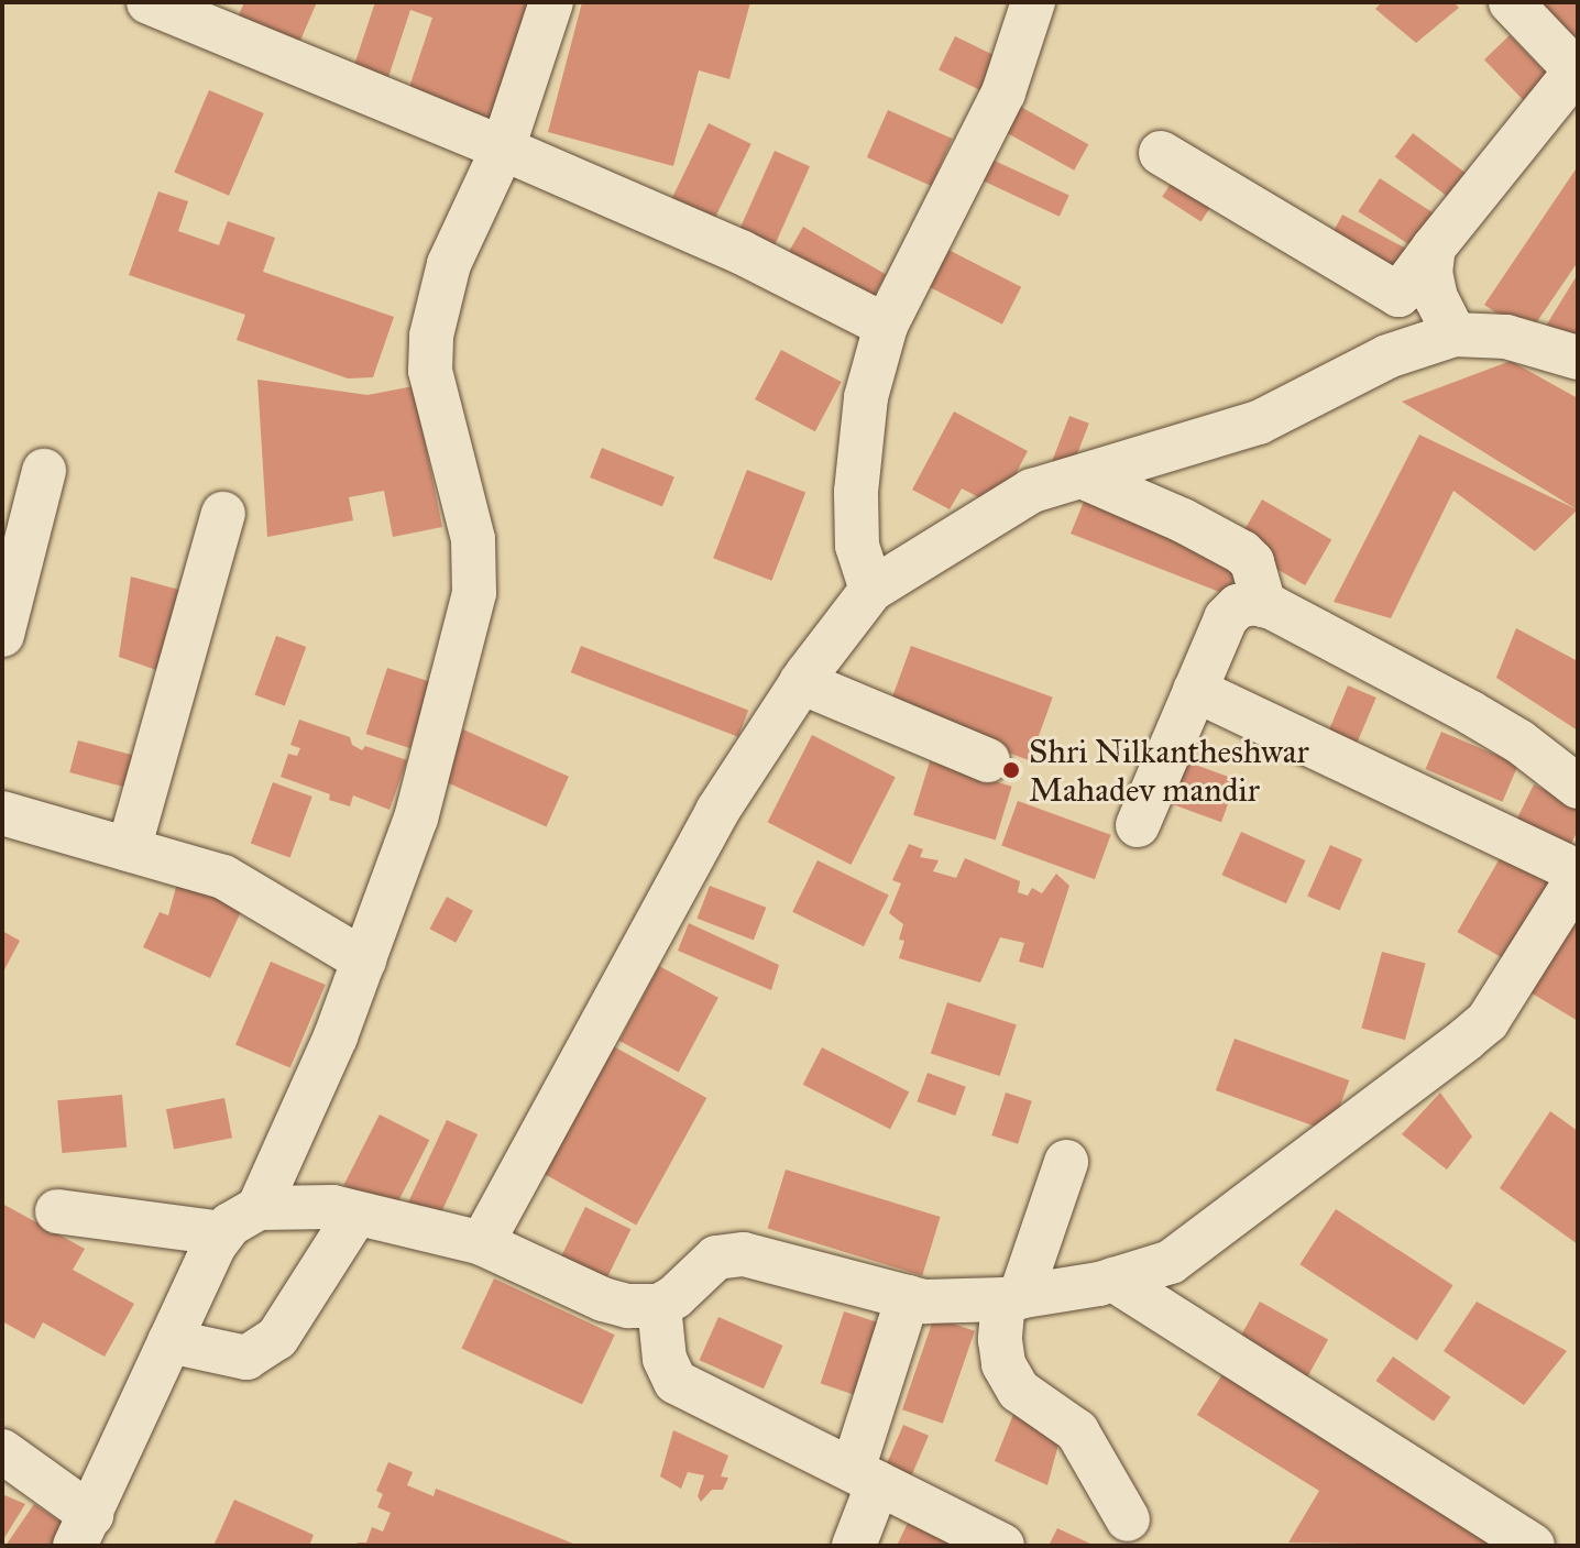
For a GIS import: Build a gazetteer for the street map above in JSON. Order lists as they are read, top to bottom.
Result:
{
  "places": ["Shri Nilkantheshwar Mahadev mandir"]
}
